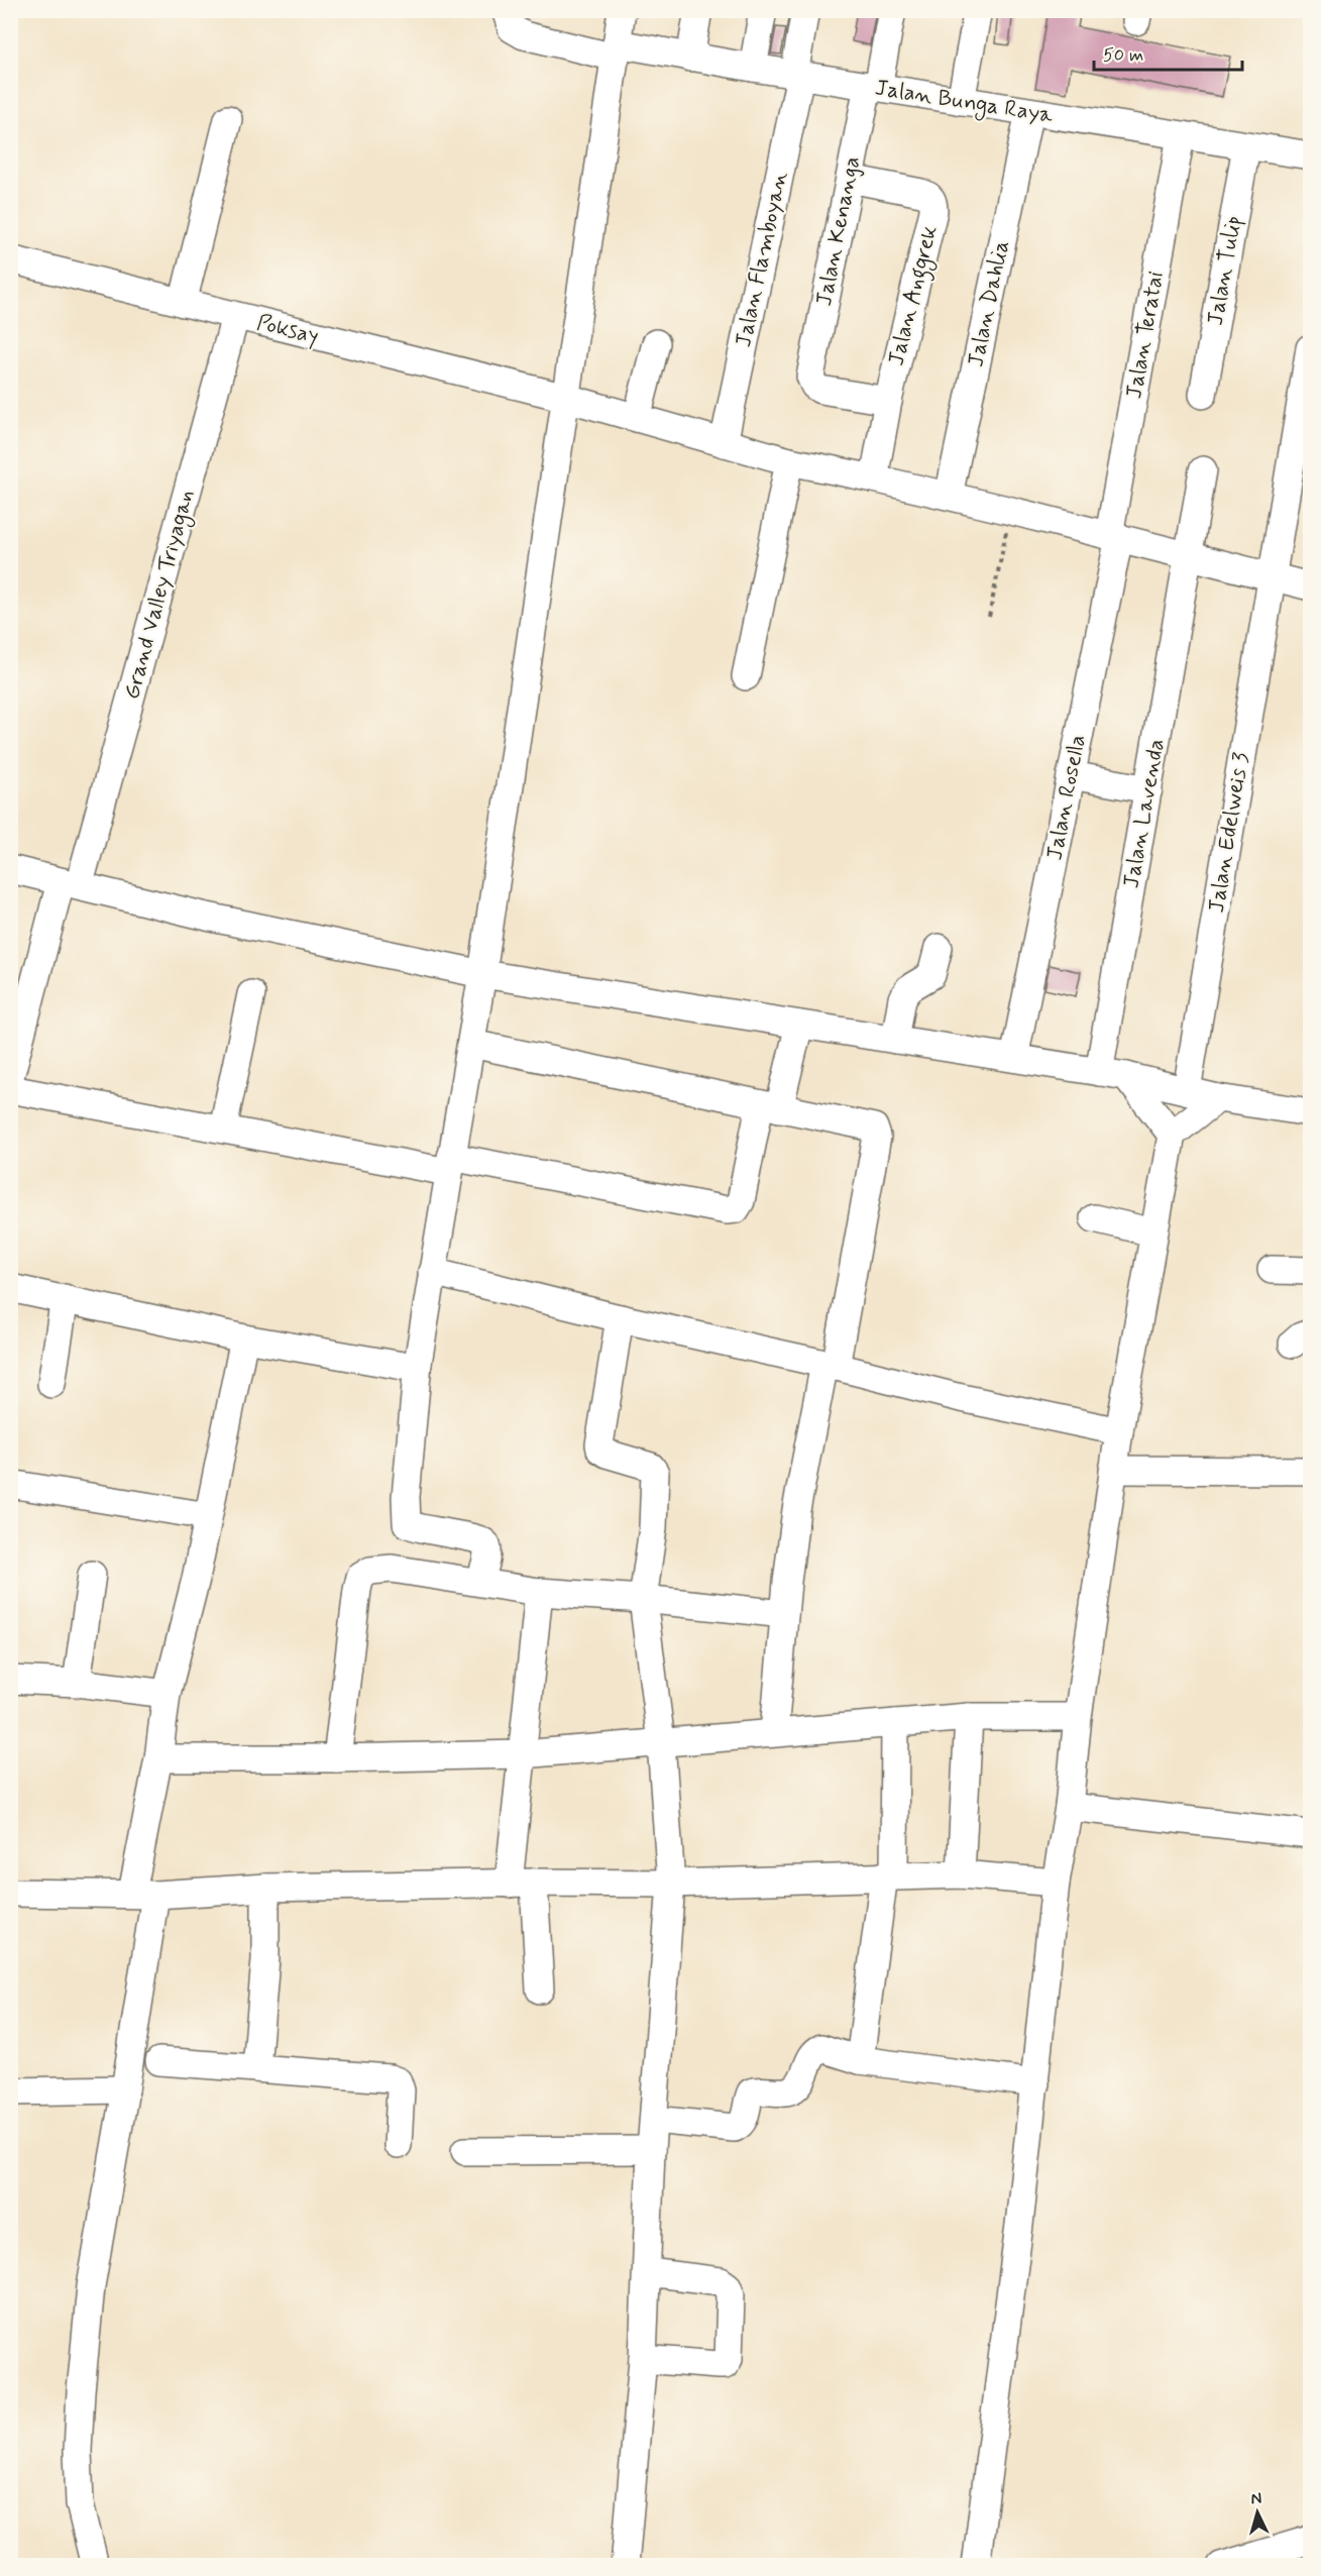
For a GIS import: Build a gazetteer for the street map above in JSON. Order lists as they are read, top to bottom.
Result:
{
  "streets": {
    "street": [
      "Jalan Bunga Raya",
      "Jalan Kenanga",
      "Jalan Flamboyan",
      "Jalan Tulip",
      "Jalan Anggrek",
      "Jalan Dahlia",
      "Poksay",
      "Jalan Teratai",
      "Grand Valley Triyagan",
      "Jalan Rosella",
      "Jalan Lavenda",
      "Jalan Edelweis 3"
    ]
  },
  "crossings": [
    ["Jalan Bunga Raya", "Jalan Kenanga"],
    ["Jalan Bunga Raya", "Jalan Flamboyan"],
    ["Jalan Bunga Raya", "Jalan Tulip"],
    ["Jalan Bunga Raya", "Jalan Dahlia"],
    ["Jalan Bunga Raya", "Jalan Teratai"],
    ["Jalan Kenanga", "Jalan Anggrek"],
    ["Jalan Flamboyan", "Poksay"],
    ["Jalan Anggrek", "Poksay"],
    ["Jalan Dahlia", "Poksay"],
    ["Poksay", "Jalan Teratai"],
    ["Poksay", "Grand Valley Triyagan"],
    ["Poksay", "Jalan Rosella"],
    ["Poksay", "Jalan Lavenda"],
    ["Poksay", "Jalan Edelweis 3"],
    ["Jalan Teratai", "Jalan Rosella"]
  ],
  "scale_bar": "50 m",
  "north": "top"
}
